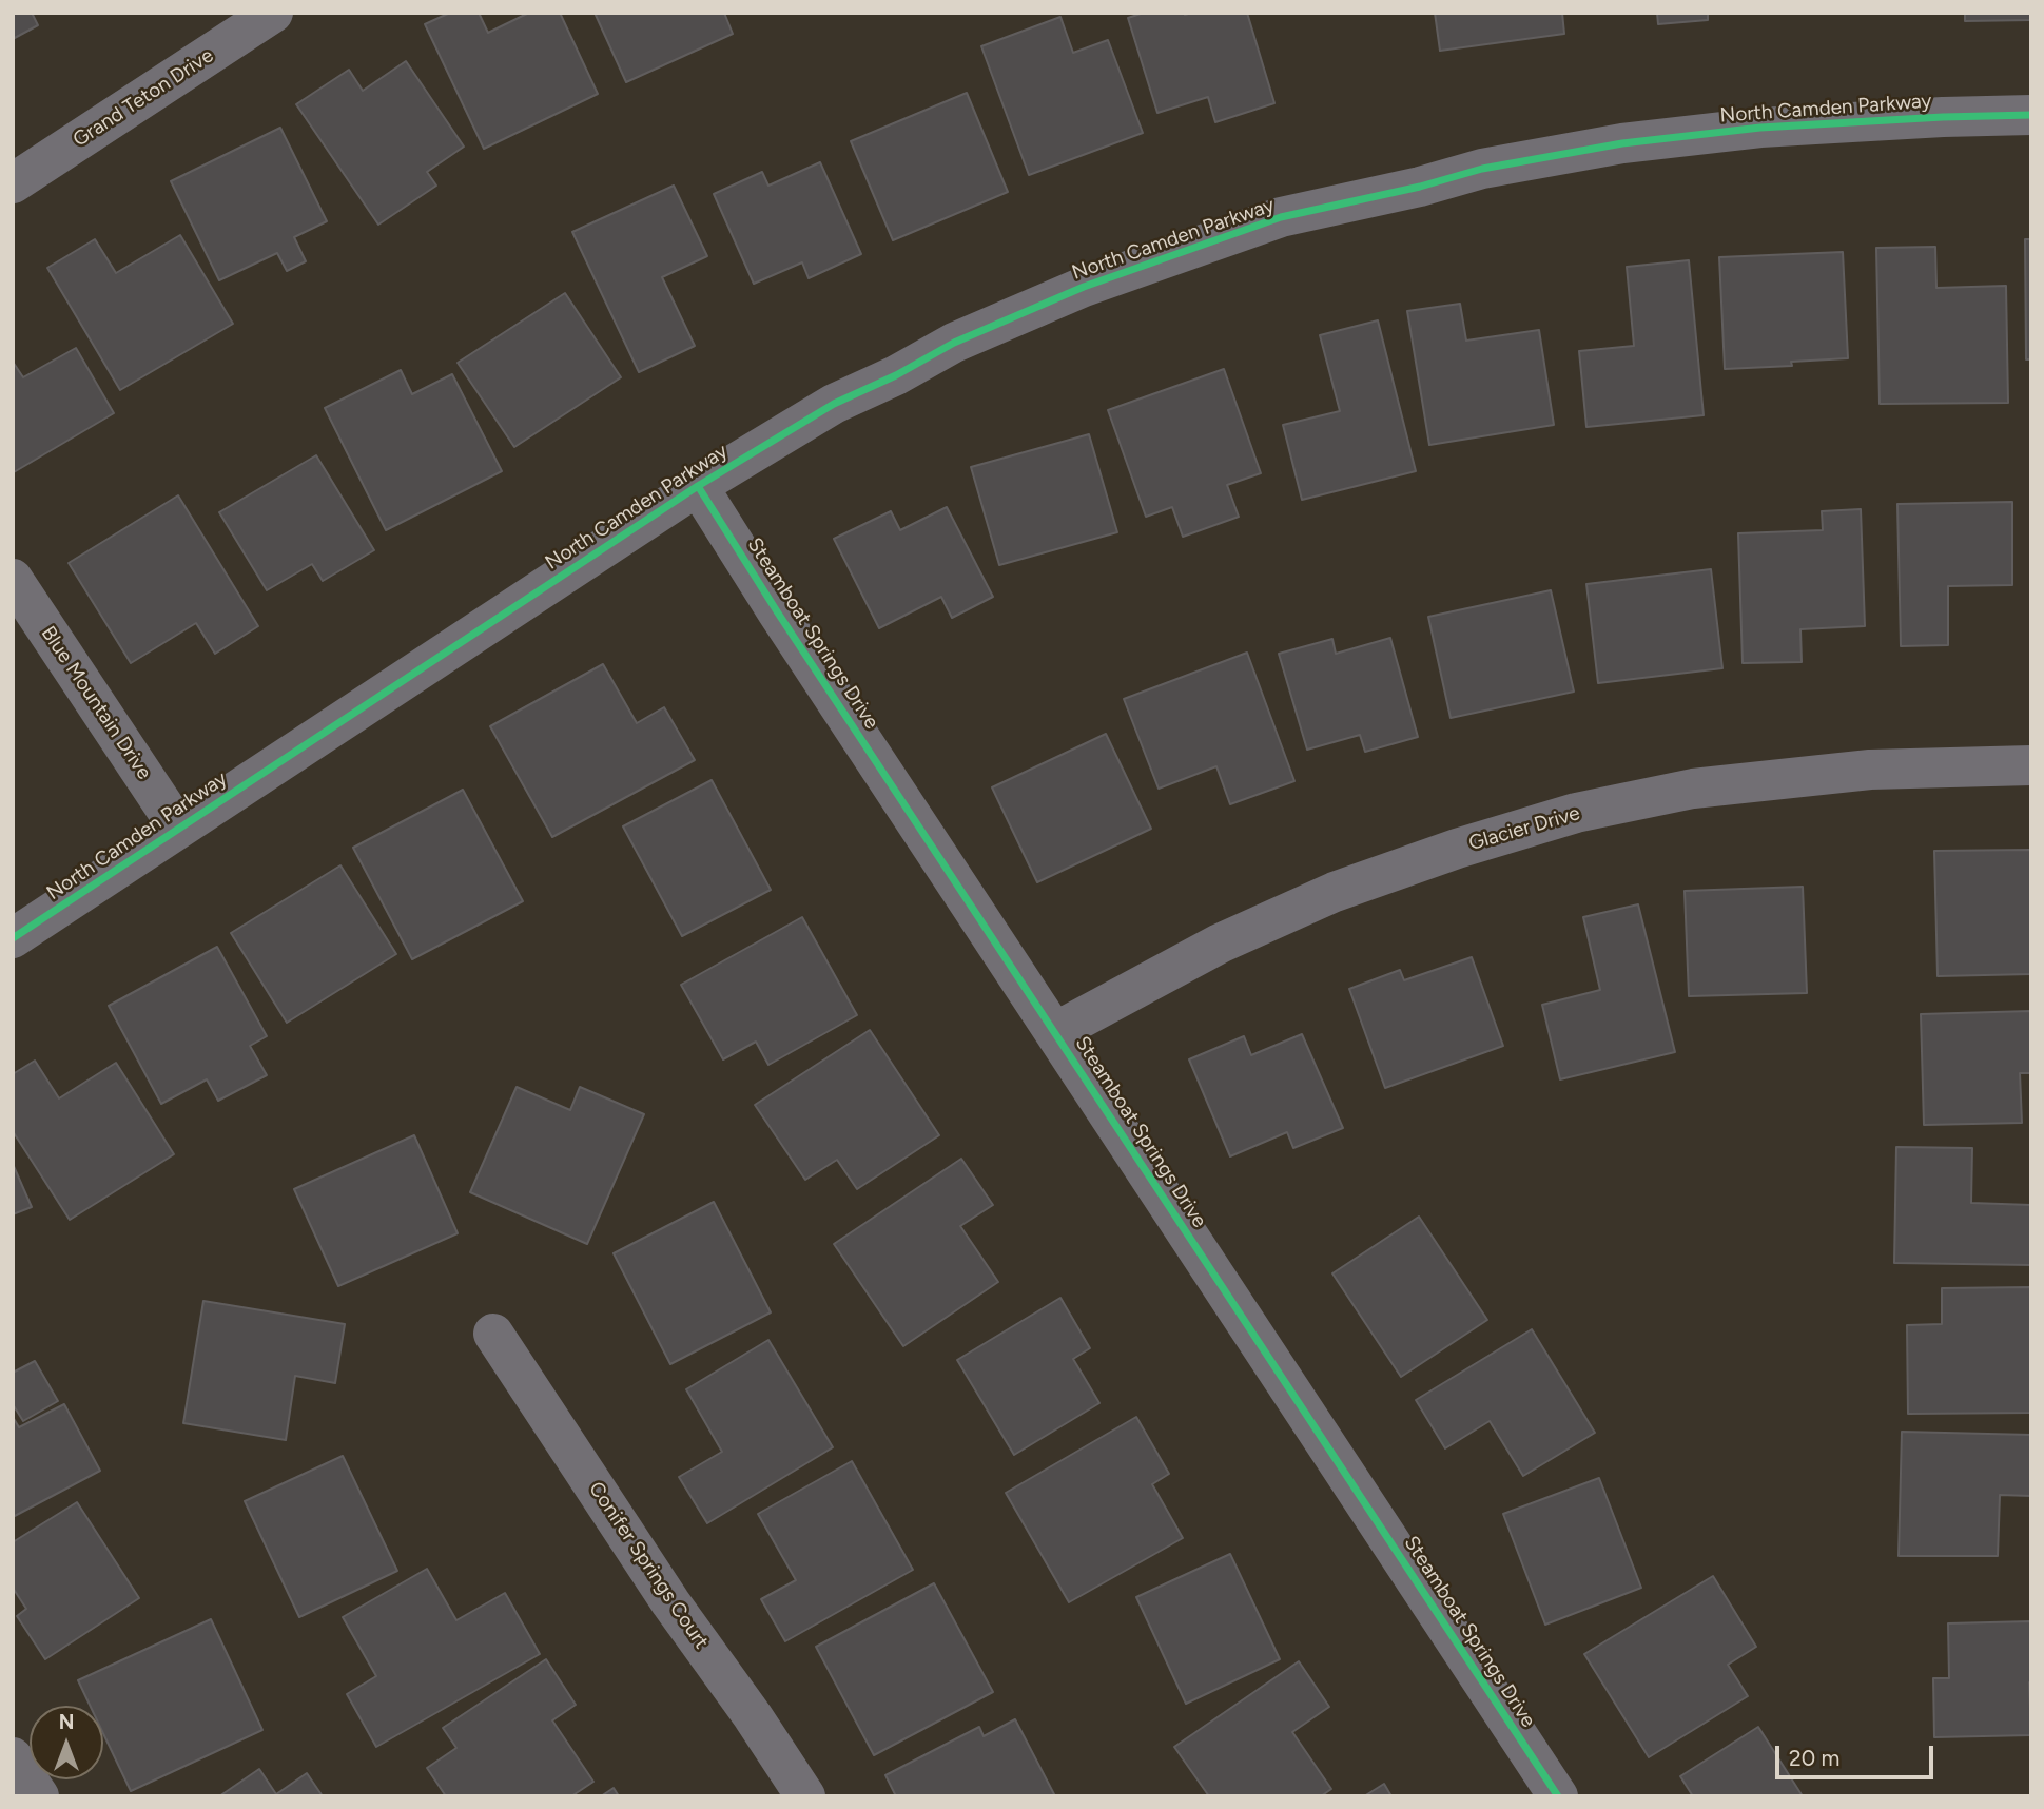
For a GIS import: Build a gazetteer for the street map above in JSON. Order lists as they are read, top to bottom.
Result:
{
  "streets": {
    "street": [
      "Grand Teton Drive",
      "North Camden Parkway",
      "Steamboat Springs Drive",
      "Blue Mountain Drive",
      "Glacier Drive",
      "Conifer Springs Court"
    ]
  },
  "crossings": [
    ["North Camden Parkway", "Steamboat Springs Drive"],
    ["North Camden Parkway", "Blue Mountain Drive"],
    ["Steamboat Springs Drive", "Glacier Drive"]
  ],
  "scale_bar": "20 m",
  "north": "top"
}
